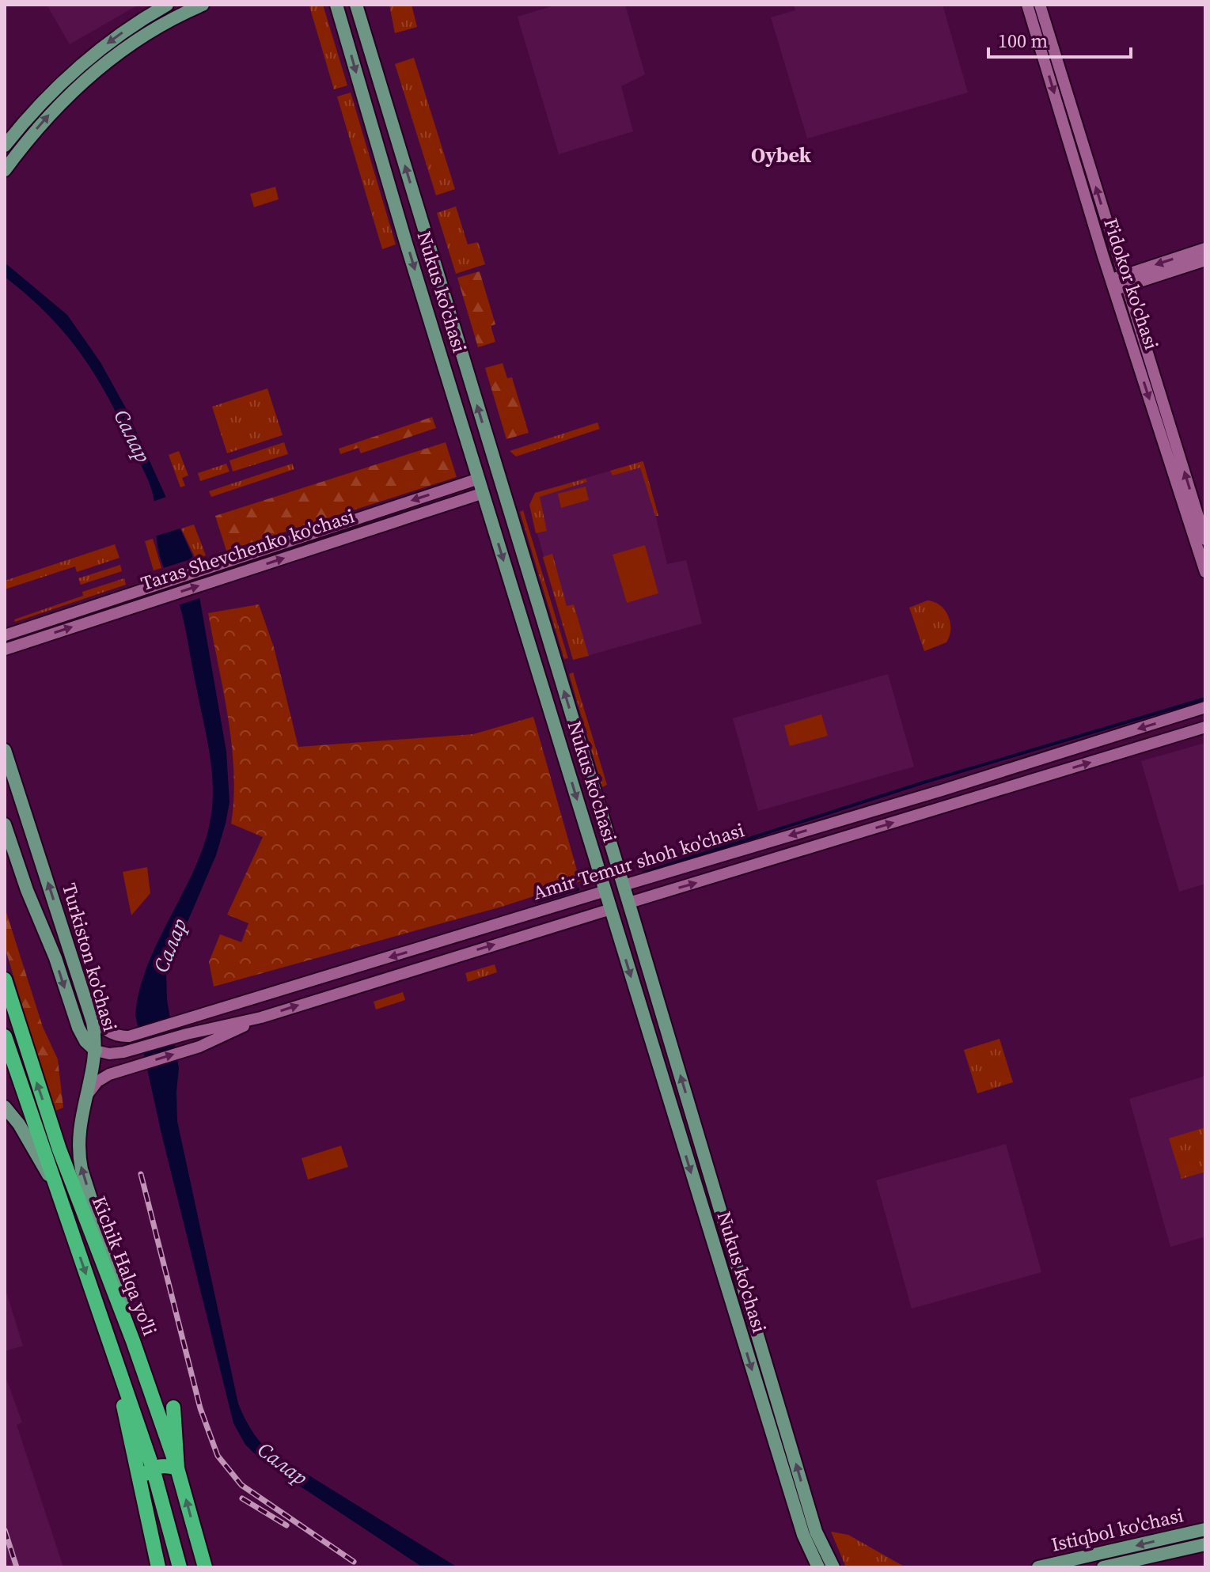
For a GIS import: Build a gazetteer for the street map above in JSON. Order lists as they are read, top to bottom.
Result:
{
  "streets": {
    "highway": ["Kichik Halqa yo'li"],
    "main road": [
      "Fidokor ko'chasi",
      "Nukus ko'chasi",
      "Taras Shevchenko ko'chasi",
      "Amir Temur shoh ko'chasi",
      "Turkiston ko'chasi",
      "Istiqbol ko'chasi"
    ]
  },
  "crossings": [
    ["Nukus ko'chasi", "Taras Shevchenko ko'chasi"],
    ["Nukus ko'chasi", "Amir Temur shoh ko'chasi"],
    ["Amir Temur shoh ko'chasi", "Turkiston ko'chasi"]
  ],
  "districts": ["Oybek"],
  "water": ["Салар"],
  "scale_bar": "100 m"
}
